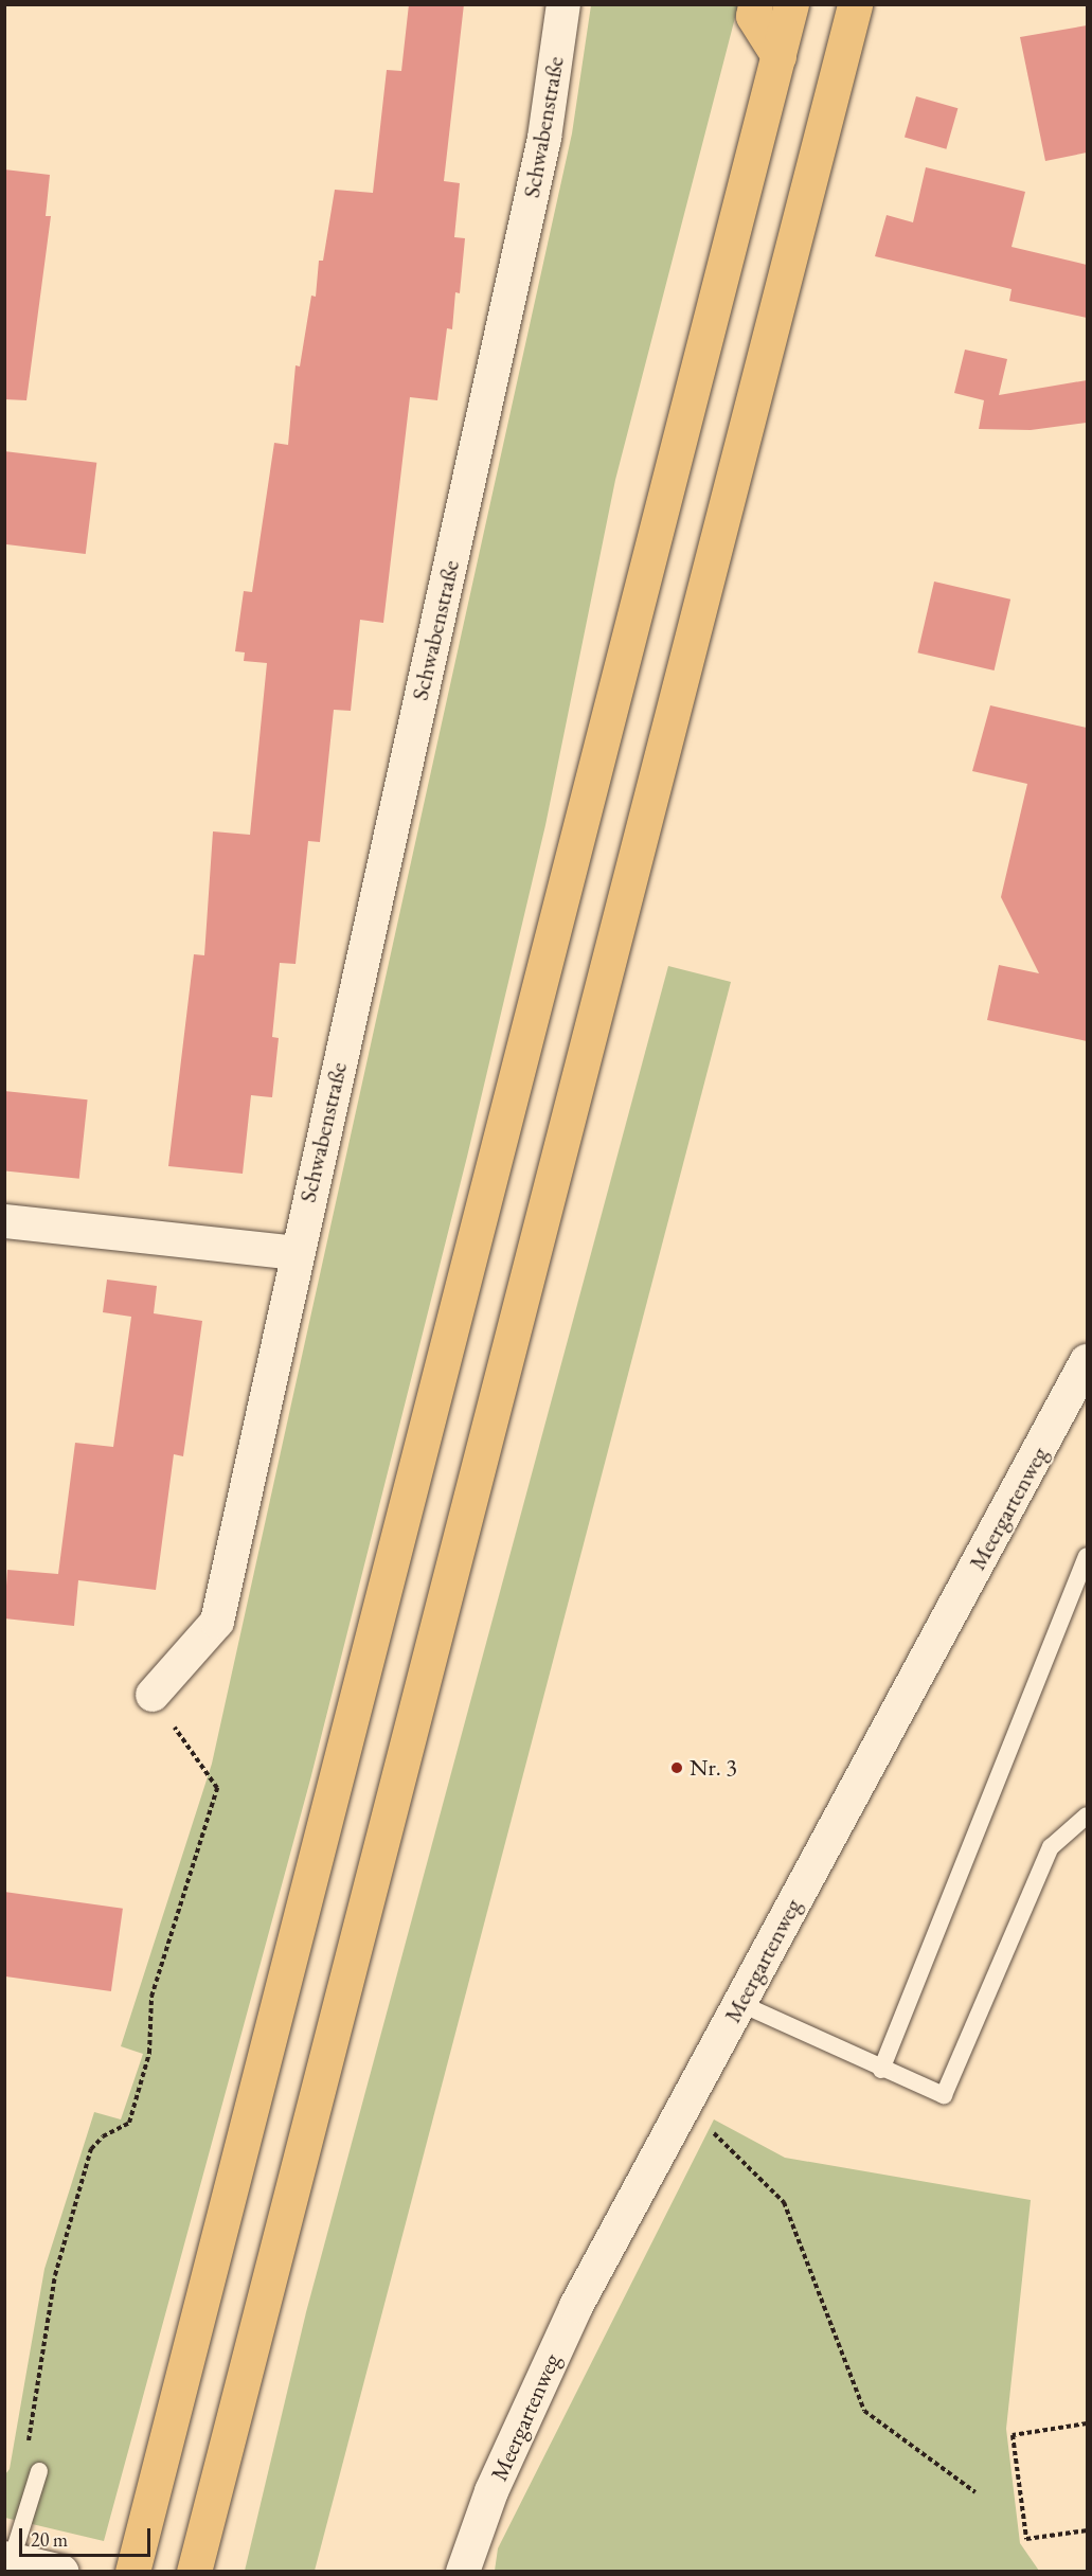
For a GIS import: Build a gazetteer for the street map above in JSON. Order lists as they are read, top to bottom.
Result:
{
  "streets": {
    "street": ["Schwabenstraße", "Meergartenweg"]
  },
  "places": ["Nr. 3"],
  "scale_bar": "20 m"
}
